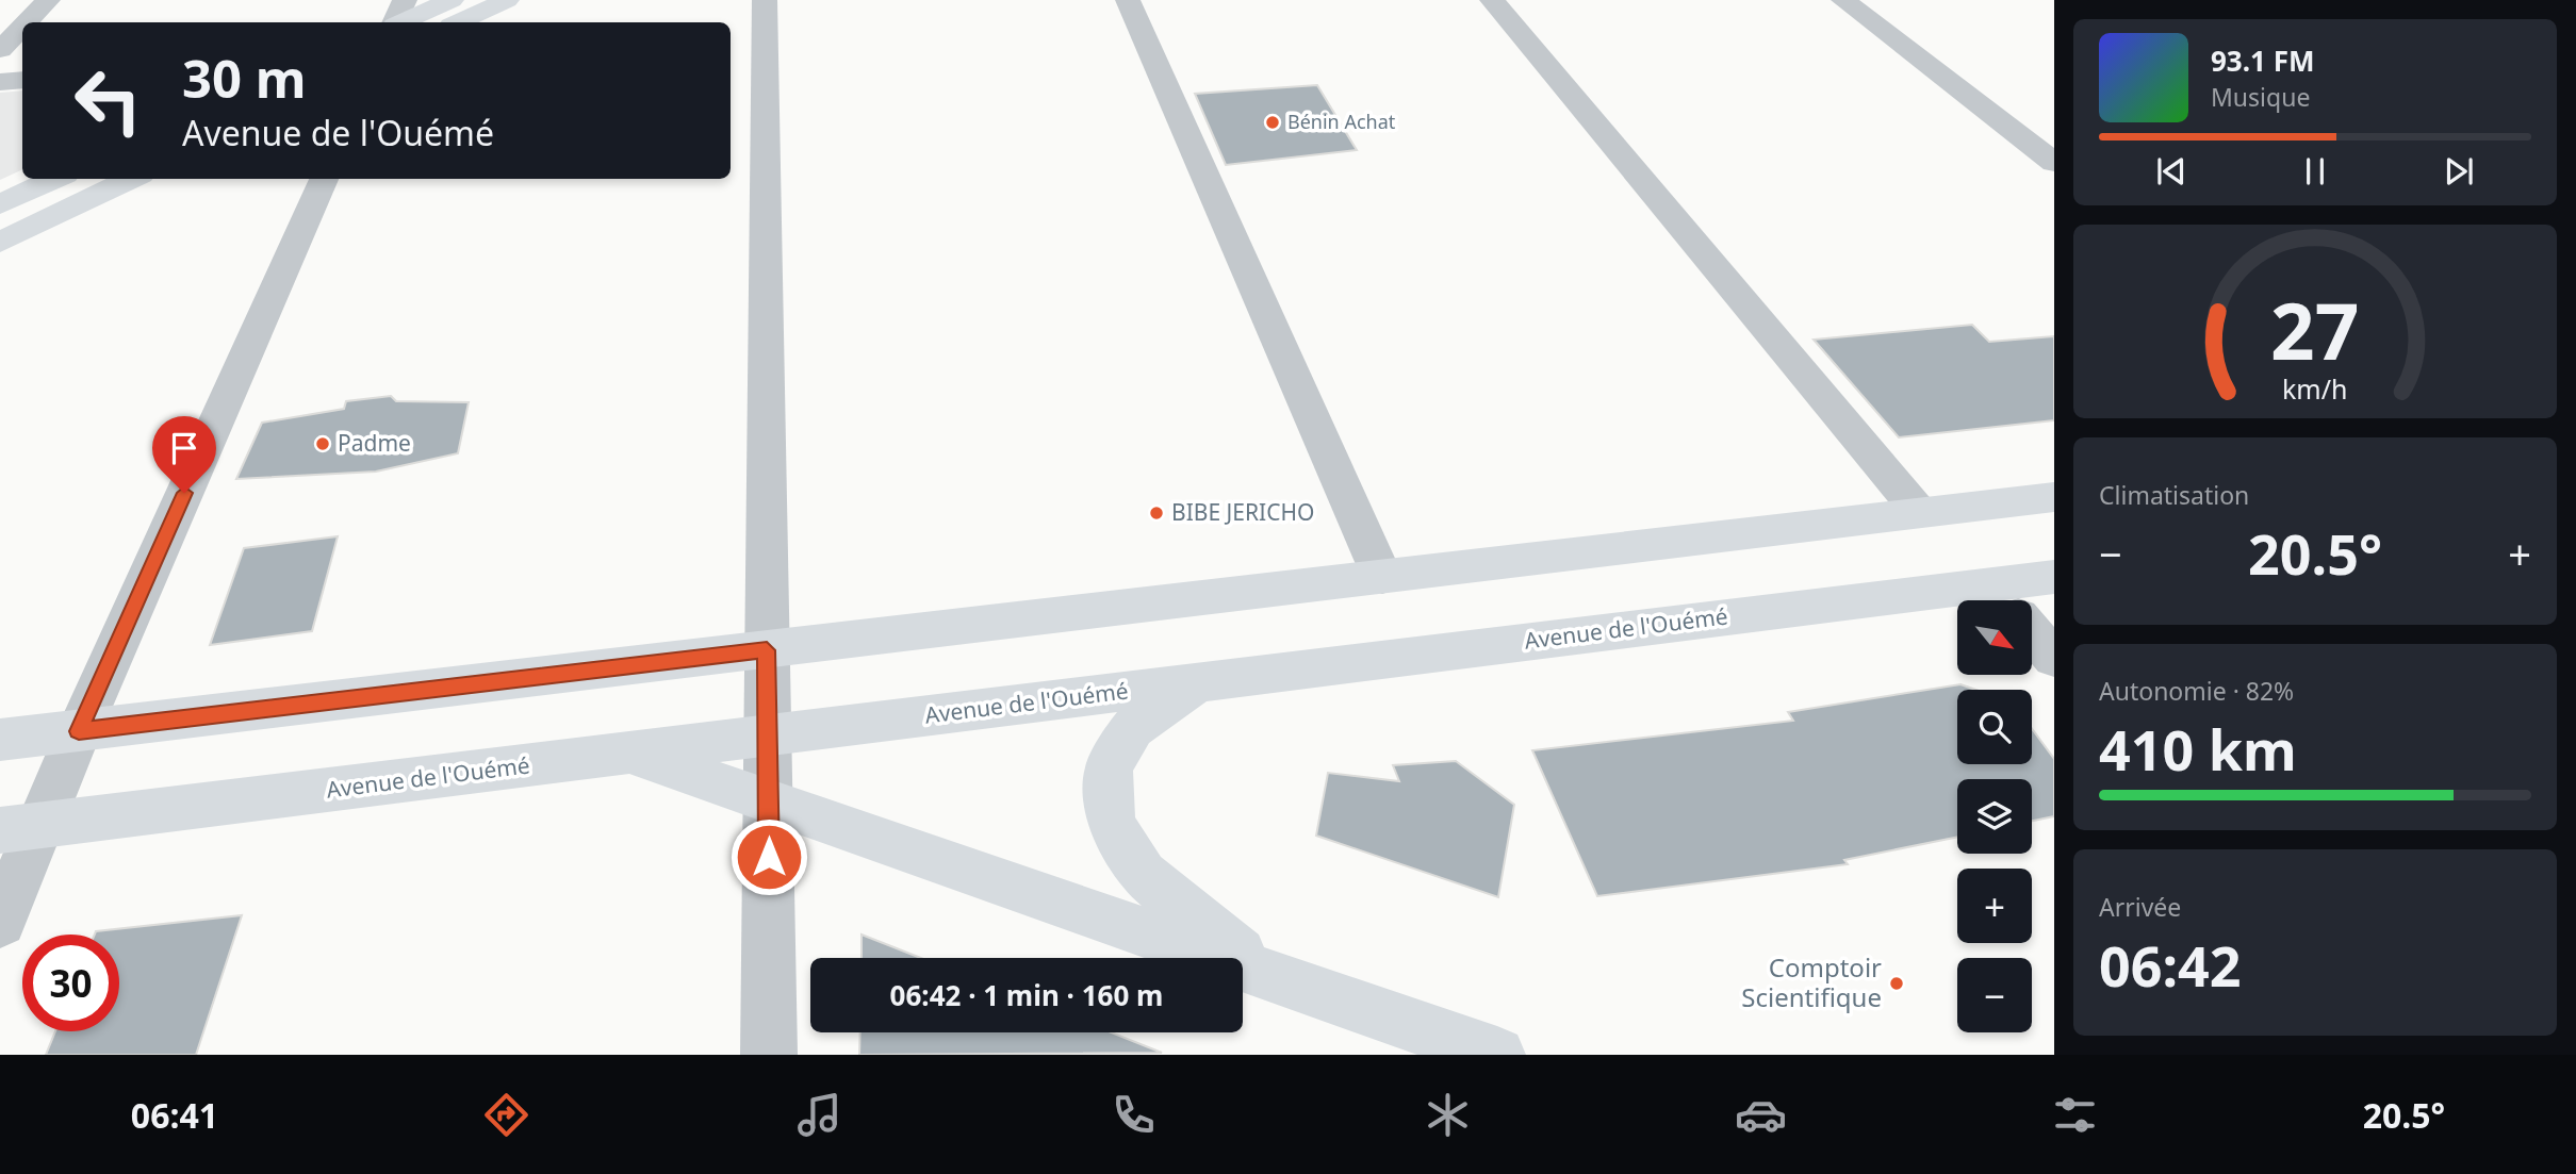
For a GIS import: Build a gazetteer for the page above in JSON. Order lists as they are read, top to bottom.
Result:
{
  "streets": {
    "main road": ["Avenue de l'Ouémé"]
  },
  "places": [
    "Bénin Achat",
    "Padme",
    "BIBE JERICHO",
    "Comptoir Scientifique"
  ],
  "north": "bottom right",
  "page": {
    "turn": ["30 m", "Avenue de l'Ouémé"],
    "song": ["93.1 FM", "Musique"],
    "tile": [
      "Climatisation",
      ["Autonomie · 82%", "410 km"],
      ["Arrivée", "06:42"]
    ],
    "heat": ["−", "20.5°", "+"],
    "map_buttons": ["+", "−"],
    "limit": "30",
    "trip": "06:42 · 1 min · 160 m",
    "tabs": ["06:41", "20.5°"],
    "gauge": ["27", "km/h"]
  }
}
